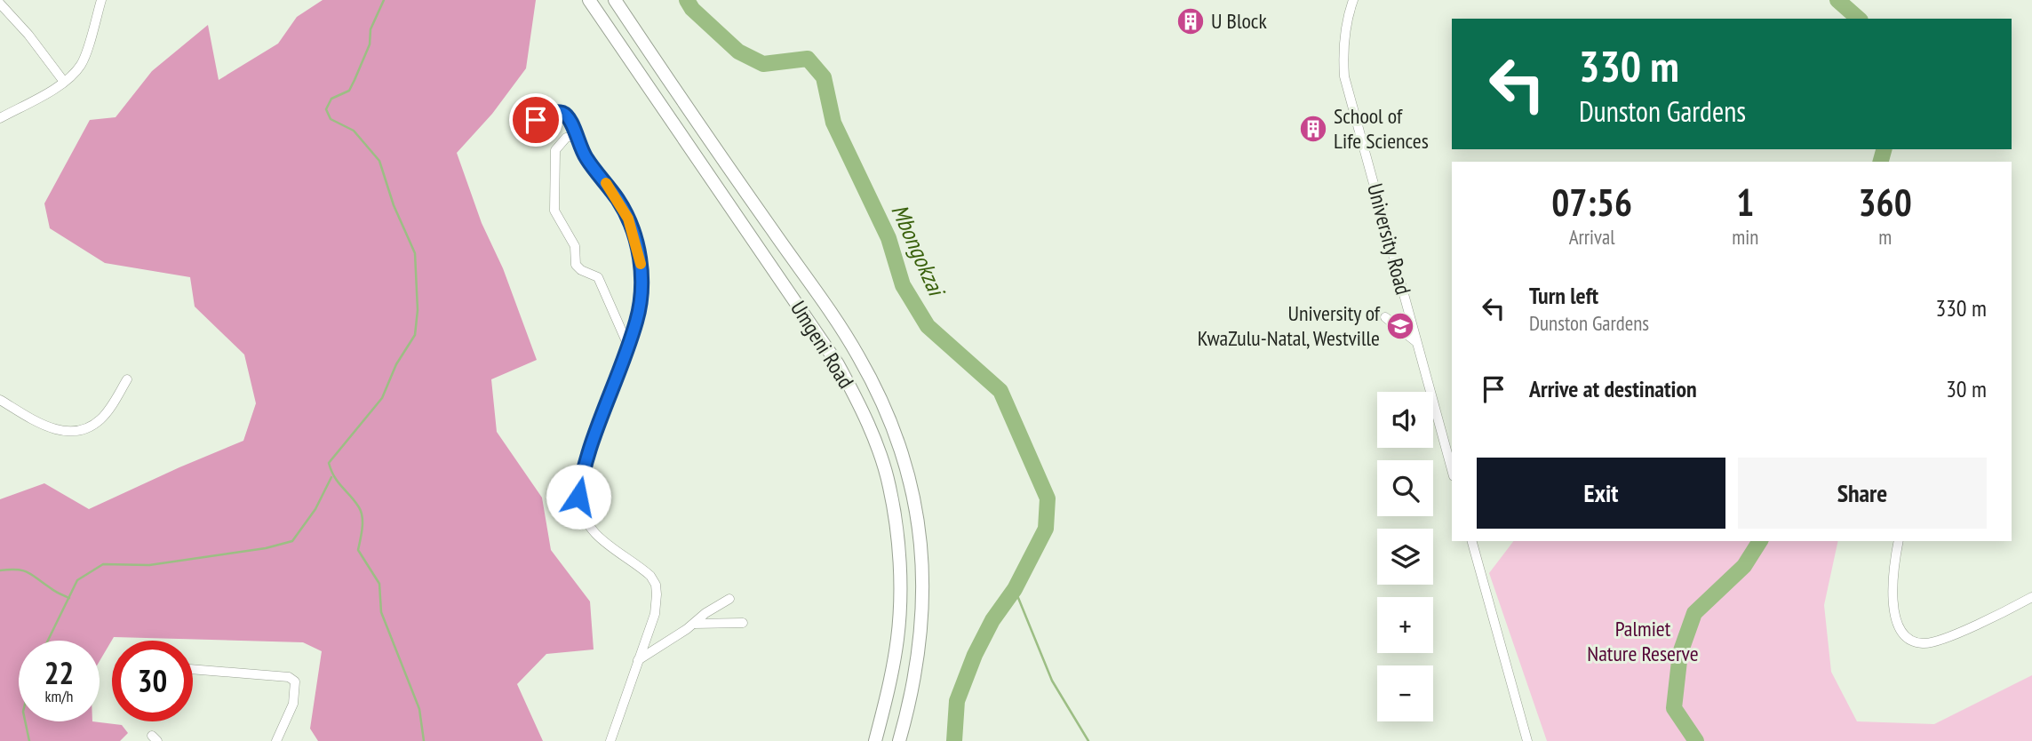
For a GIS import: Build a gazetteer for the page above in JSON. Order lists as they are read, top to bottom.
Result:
{
  "streets": {
    "highway": ["Umgeni Road"],
    "street": ["University Road"]
  },
  "water": ["Mbongokzai"],
  "parks": ["Palmiet Nature Reserve"],
  "places": {
    "building": ["U Block", "School of Life Sciences"],
    "school or university": ["University of KwaZulu-Natal, Westville"]
  },
  "page": {
    "turn": ["330 m", "Dunston Gardens"],
    "eta": [
      "07:56",
      "Arrival",
      "1",
      "min",
      "360",
      "m"
    ],
    "list": [
      {
        "name": "Turn left",
        "note": "Dunston Gardens",
        "value": "330 m"
      },
      {
        "name": "Arrive at destination",
        "value": "30 m"
      }
    ],
    "map_buttons": ["+", "−"],
    "buttons": ["Exit", "Share"],
    "speed": "22 km/h",
    "limit": "30"
  }
}
